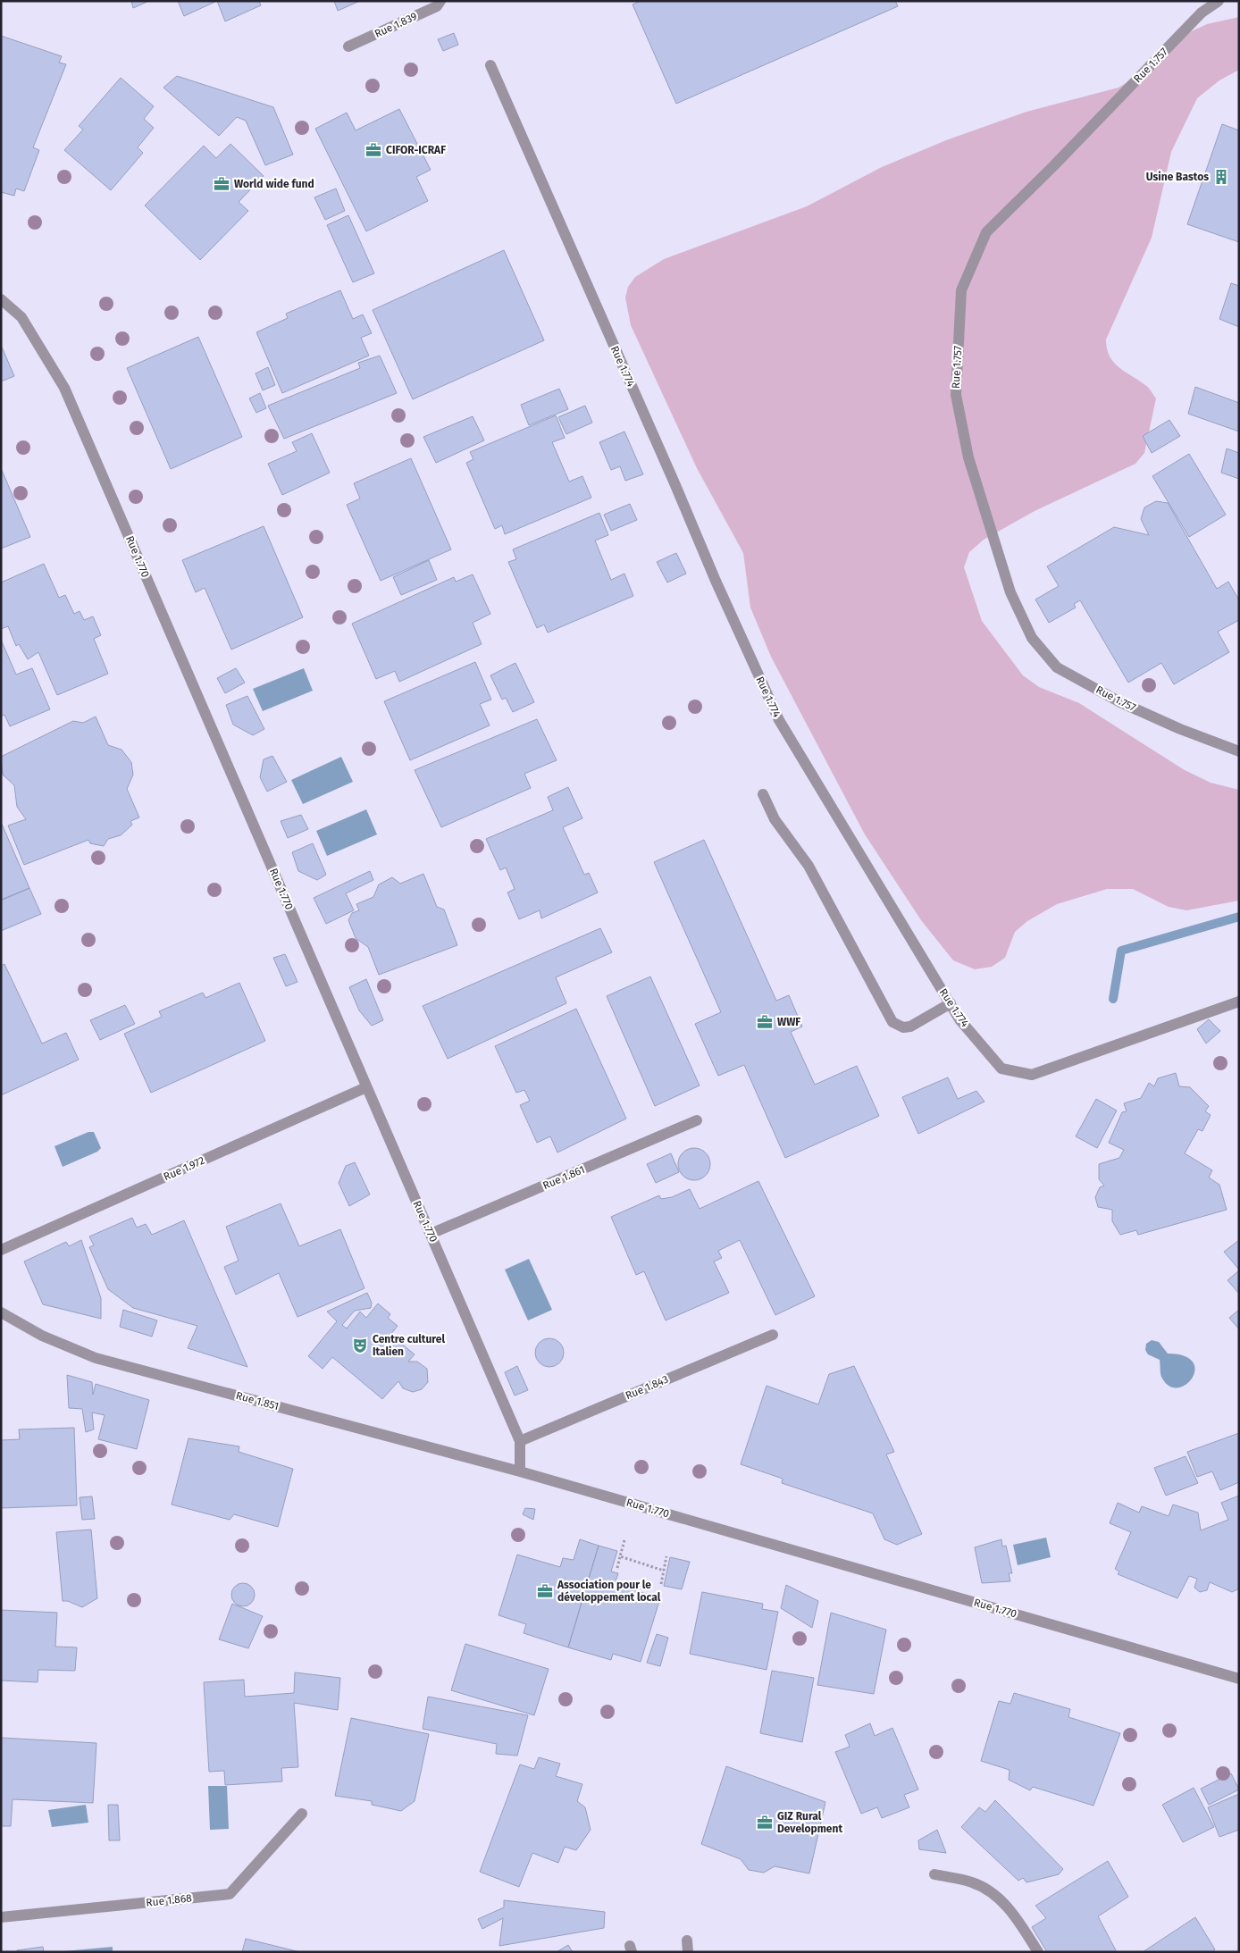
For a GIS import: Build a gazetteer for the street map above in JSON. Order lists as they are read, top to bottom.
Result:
{
  "streets": {
    "street": [
      "Rue 1.839",
      "Rue 1.757",
      "Rue 1.774",
      "Rue 1.770",
      "Rue 1.972",
      "Rue 1.861",
      "Rue 1.843",
      "Rue 1.851",
      "Rue 1.868"
    ]
  },
  "crossings": [
    ["Rue 1.770", "Rue 1.972"],
    ["Rue 1.770", "Rue 1.861"],
    ["Rue 1.770", "Rue 1.843"],
    ["Rue 1.770", "Rue 1.851"]
  ],
  "places": {
    "office": [
      "CIFOR-ICRAF",
      "World wide fund",
      "WWF",
      "Association pour le développement local",
      "GIZ Rural Development"
    ],
    "building": ["Usine Bastos"],
    "theatre": ["Centre culturel Italien"]
  }
}
